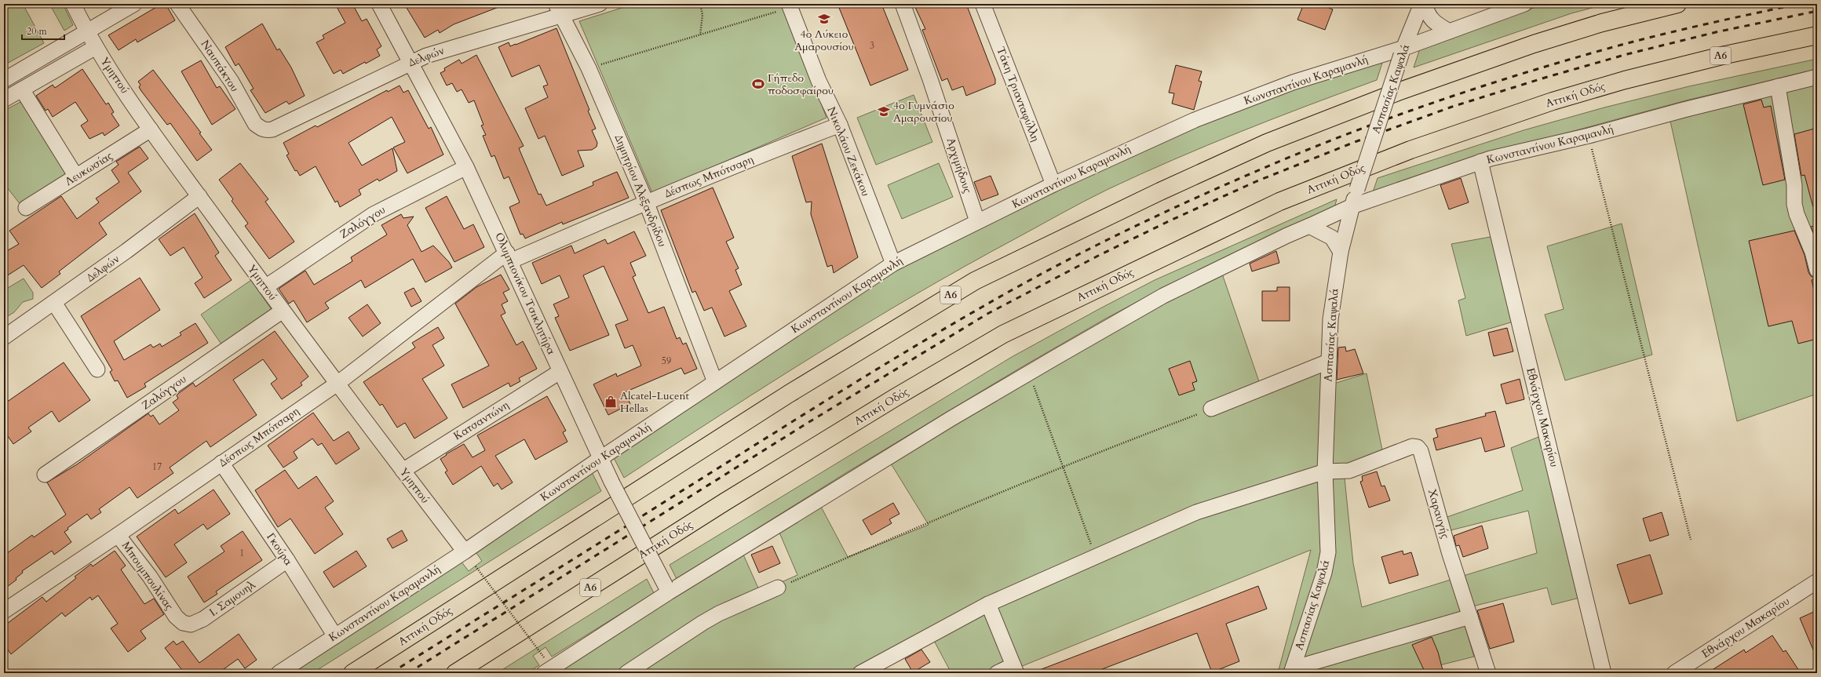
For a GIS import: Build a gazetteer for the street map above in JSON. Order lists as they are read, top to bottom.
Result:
{
  "streets": {
    "highway": ["Α6", "Αττική Οδός"],
    "street": [
      "Δελφών",
      "Ναυπάκτου",
      "Υμηττού",
      "Κωνσταντίνου Καραμανλή",
      "Ασπασίας Καψαλά",
      "Τάκη Τριανταφύλλη",
      "Νικολάου Ζεκάκου",
      "Αρχιμήδους",
      "Λευκωσίας",
      "Δέσπως Μπότσαρη",
      "Δημητρίου Αλεξανδρίδου",
      "Ζαλόγγου",
      "Ολυμπιονίκου Τσικλητήρα",
      "Εθνάρχου Μακαρίου",
      "Κατσαντώνη",
      "Χαραυγής",
      "Γκούρα",
      "Μπουμπουλίνας",
      "Ι. Σαμουηλ"
    ]
  },
  "crossings": [
    ["Δελφών", "Ναυπάκτου"],
    ["Δελφών", "Υμηττού"],
    ["Δελφών", "Δημητρίου Αλεξανδρίδου"],
    ["Δελφών", "Ολυμπιονίκου Τσικλητήρα"],
    ["Υμηττού", "Κωνσταντίνου Καραμανλή"],
    ["Υμηττού", "Λευκωσίας"],
    ["Υμηττού", "Δέσπως Μπότσαρη"],
    ["Υμηττού", "Ζαλόγγου"],
    ["Υμηττού", "Κατσαντώνη"],
    ["Κωνσταντίνου Καραμανλή", "Ασπασίας Καψαλά"],
    ["Κωνσταντίνου Καραμανλή", "Τάκη Τριανταφύλλη"],
    ["Κωνσταντίνου Καραμανλή", "Νικολάου Ζεκάκου"],
    ["Κωνσταντίνου Καραμανλή", "Αρχιμήδους"],
    ["Κωνσταντίνου Καραμανλή", "Δημητρίου Αλεξανδρίδου"],
    ["Κωνσταντίνου Καραμανλή", "Ολυμπιονίκου Τσικλητήρα"],
    ["Κωνσταντίνου Καραμανλή", "Εθνάρχου Μακαρίου"],
    ["Κωνσταντίνου Καραμανλή", "Γκούρα"],
    ["Ασπασίας Καψαλά", "Χαραυγής"],
    ["Νικολάου Ζεκάκου", "Δέσπως Μπότσαρη"],
    ["Δέσπως Μπότσαρη", "Δημητρίου Αλεξανδρίδου"],
    ["Δέσπως Μπότσαρη", "Ολυμπιονίκου Τσικλητήρα"],
    ["Δέσπως Μπότσαρη", "Γκούρα"],
    ["Δέσπως Μπότσαρη", "Μπουμπουλίνας"],
    ["Ζαλόγγου", "Ολυμπιονίκου Τσικλητήρα"],
    ["Ολυμπιονίκου Τσικλητήρα", "Κατσαντώνη"],
    ["Γκούρα", "Ι. Σαμουηλ"],
    ["Μπουμπουλίνας", "Ι. Σαμουηλ"]
  ],
  "places": {
    "school or university": ["4ο Λύκειο Αμαρουσίου", "4ο Γυμνάσιο Αμαρουσίου"],
    "sports": ["Γήπεδο ποδοσφαίρου"],
    "shop": ["Alcatel-Lucent Hellas"]
  },
  "house_numbers": [
    "3",
    "59",
    "17",
    "1"
  ],
  "scale_bar": "20 m"
}
